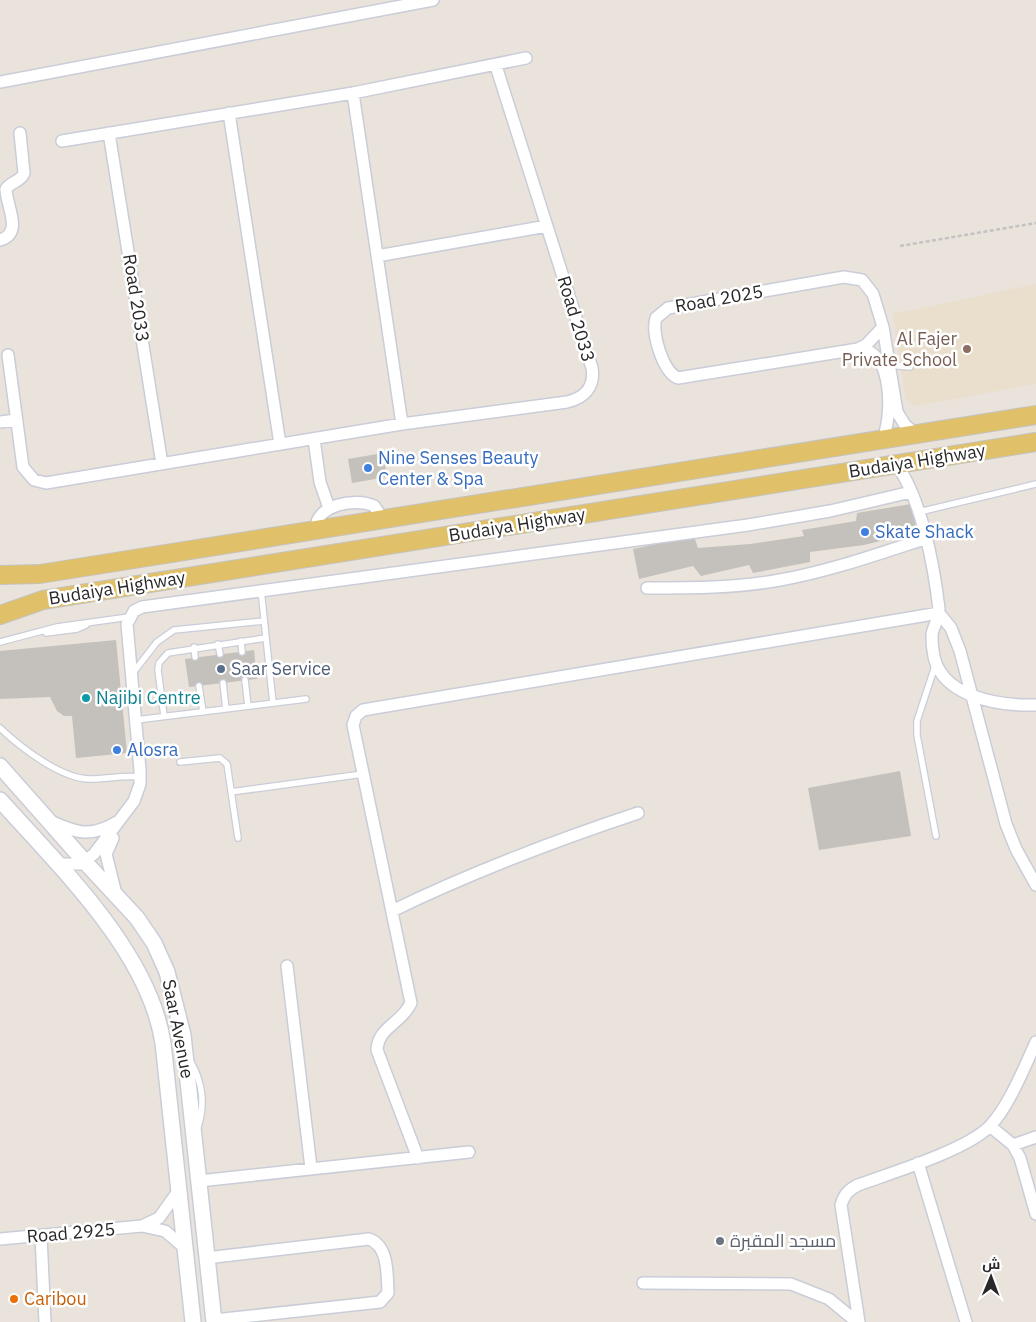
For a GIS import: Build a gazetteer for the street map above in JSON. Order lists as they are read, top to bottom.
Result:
{
  "streets": {
    "main road": ["Budaiya Highway"],
    "street": [
      "Road 2033",
      "Road 2025",
      "Saar Avenue",
      "Road 2925"
    ]
  },
  "crossings": [
    ["Road 2025", "Budaiya Highway"],
    ["Saar Avenue", "Road 2925"]
  ],
  "places": [
    "Al Fajer Private School",
    "Nine Senses Beauty Center & Spa",
    "Skate Shack",
    "Saar Service",
    "Najibi Centre",
    "Alosra",
    "مسجد المقبرة",
    "Caribou"
  ],
  "north": "top"
}
